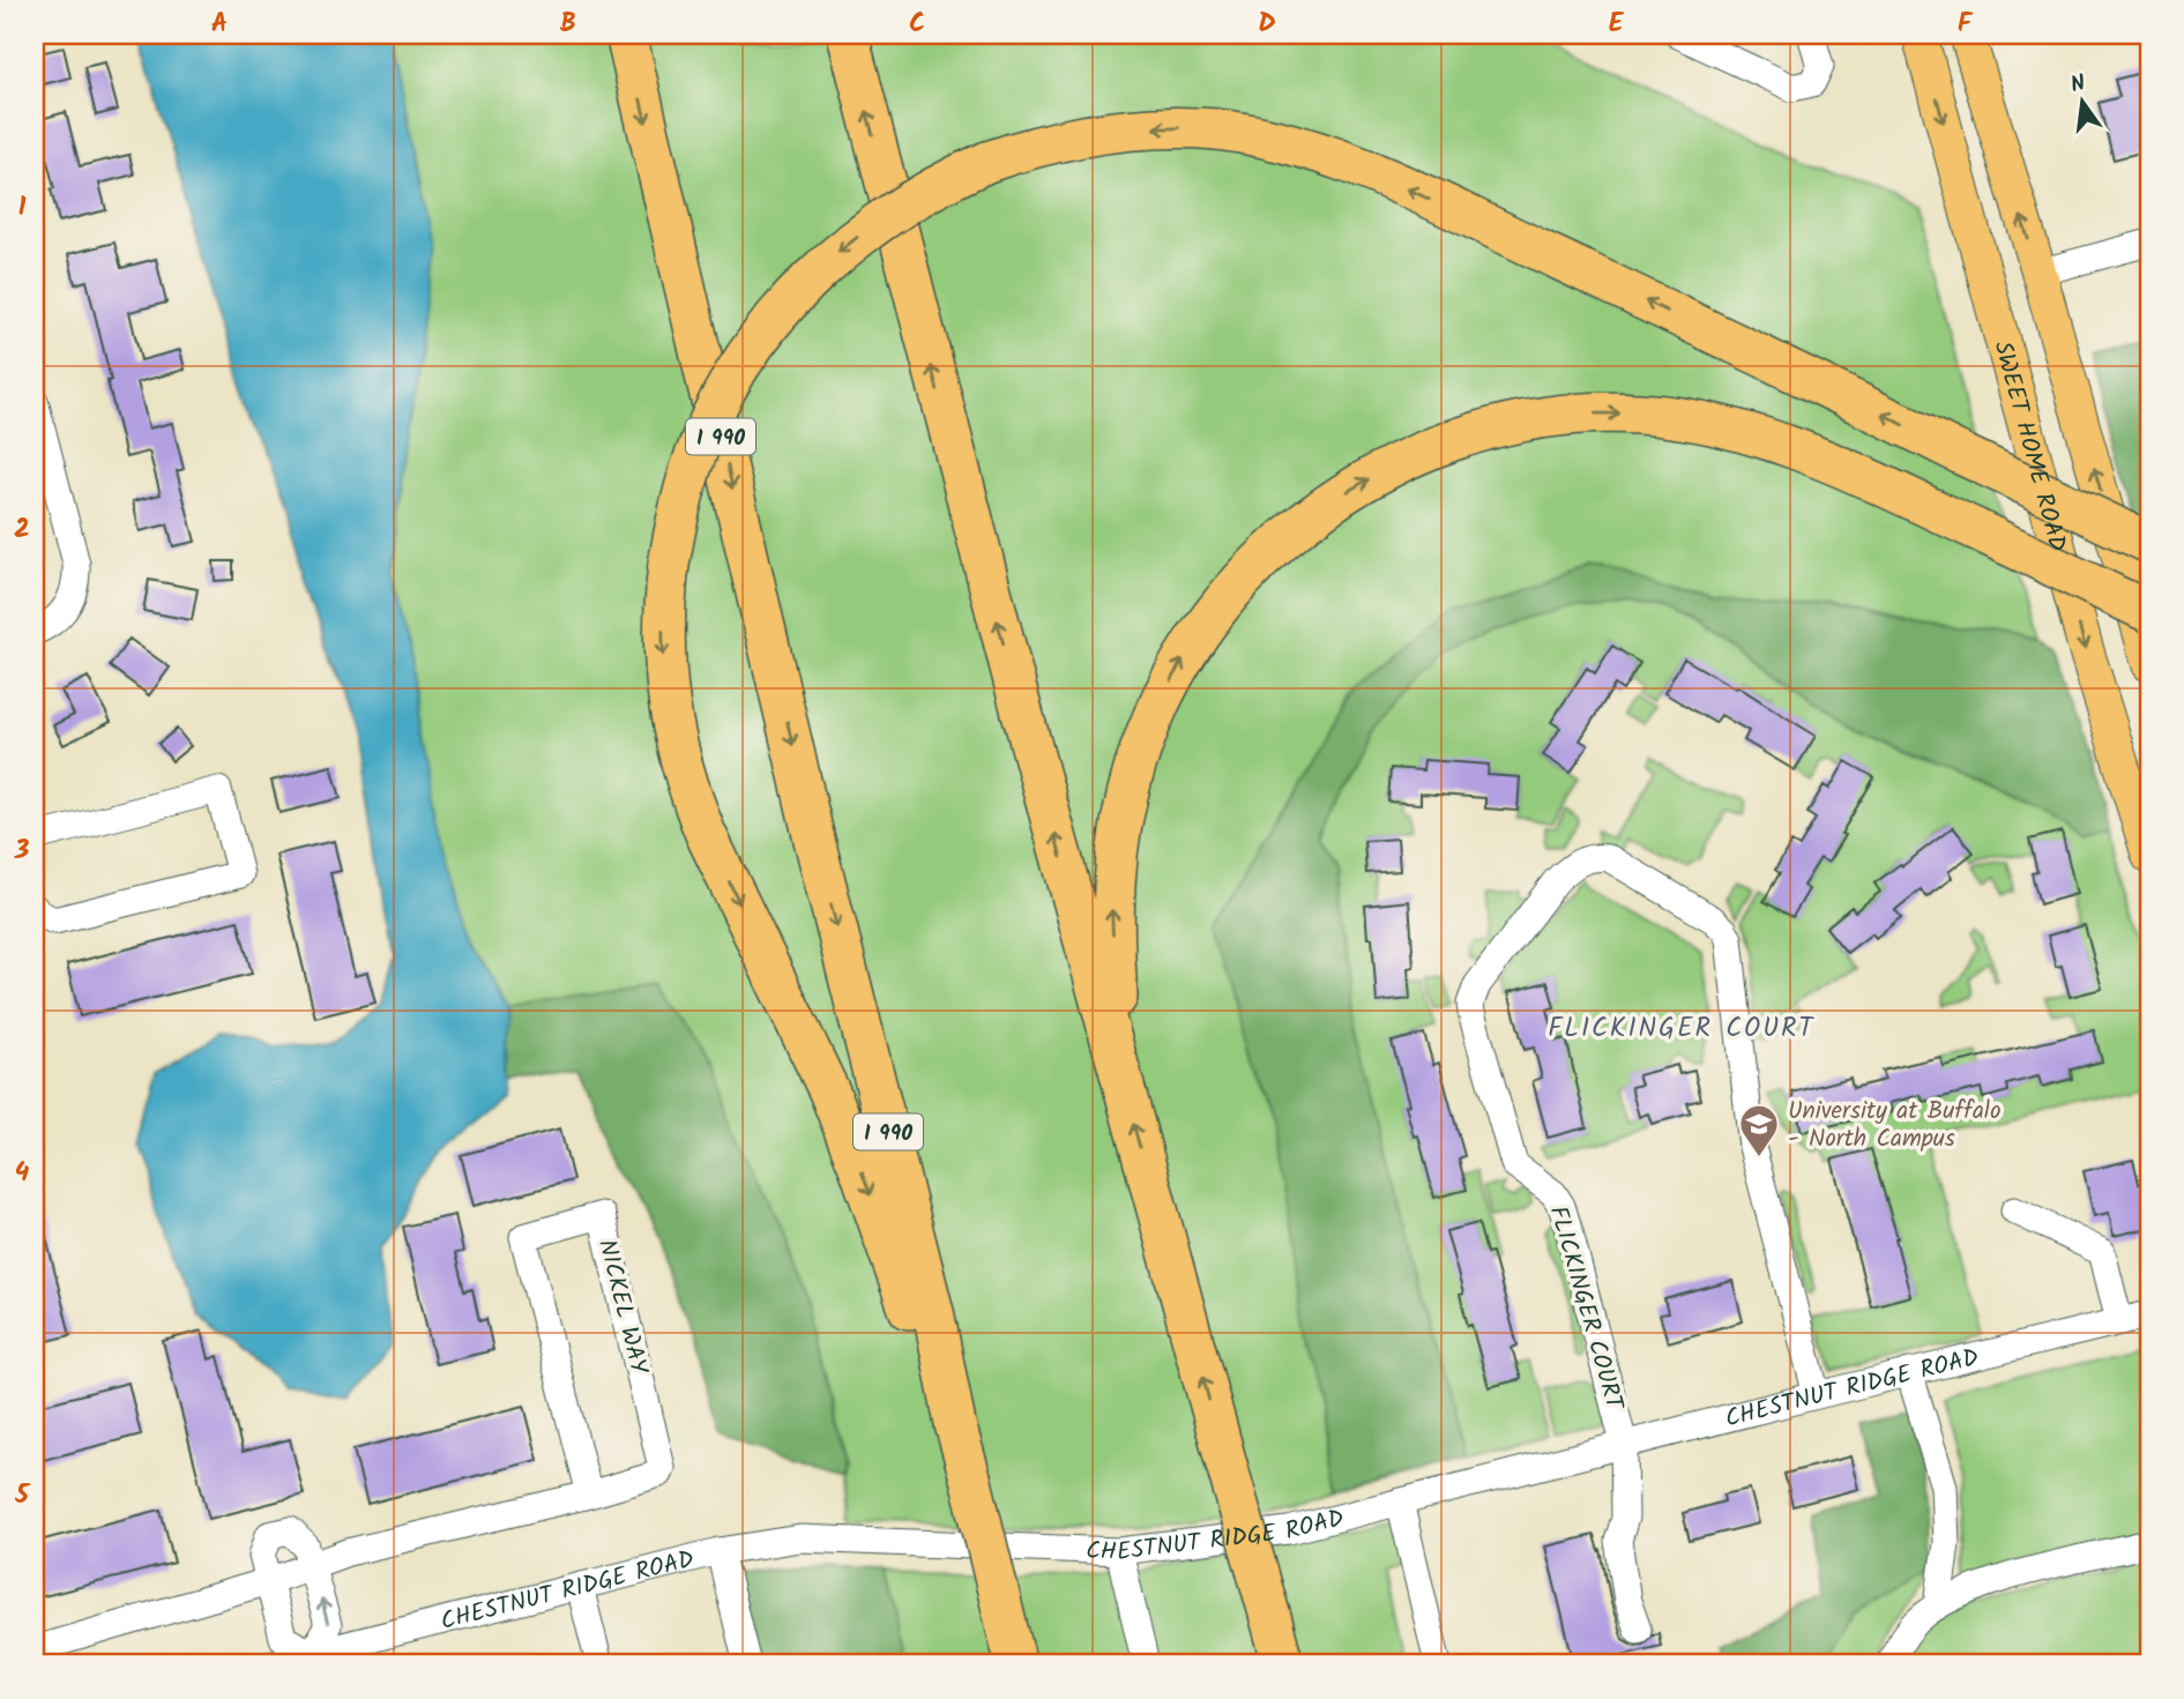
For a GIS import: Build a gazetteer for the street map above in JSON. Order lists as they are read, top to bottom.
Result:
{
  "streets": {
    "highway": ["I 990"],
    "main road": ["SWEET HOME ROAD"],
    "street": ["NICKEL WAY", "FLICKINGER COURT", "CHESTNUT RIDGE ROAD"]
  },
  "crossings": [
    ["FLICKINGER COURT", "CHESTNUT RIDGE ROAD"]
  ],
  "districts": ["FLICKINGER COURT"],
  "places": {
    "school or university": ["University at Buffalo - North Campus"]
  },
  "north": "top",
  "grid": {
    "columns": [
      "A",
      "B",
      "C",
      "D",
      "E",
      "F"
    ],
    "rows": [
      "1",
      "2",
      "3",
      "4",
      "5"
    ]
  }
}
